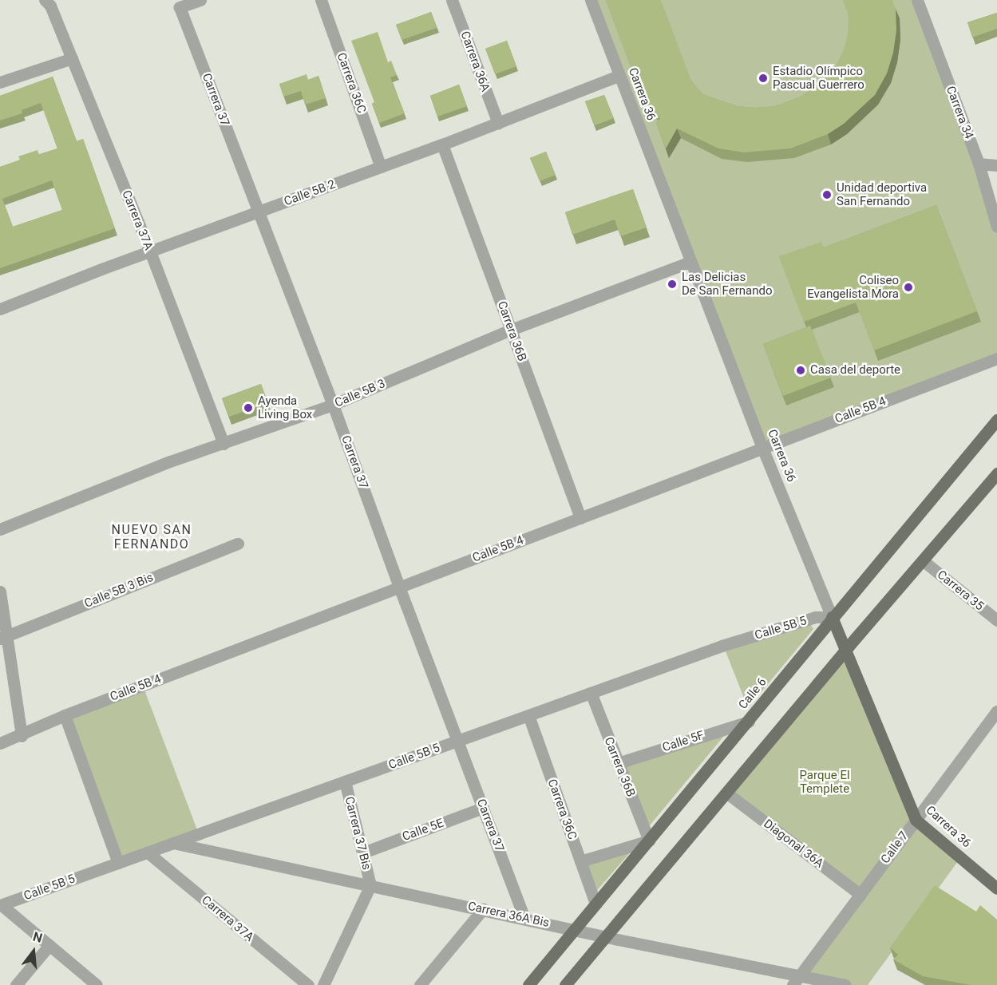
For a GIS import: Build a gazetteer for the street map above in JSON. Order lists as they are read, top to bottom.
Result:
{
  "streets": {
    "main road": ["Carrera 36", "Calle 6"],
    "street": [
      "Carrera 36A",
      "Carrera 36C",
      "Carrera 37",
      "Carrera 34",
      "Calle 5B 2",
      "Carrera 37A",
      "Carrera 36B",
      "Calle 5B 3",
      "Calle 5B 4",
      "Calle 5B 3 Bis",
      "Carrera 35",
      "Calle 5B 5",
      "Calle 5F",
      "Calle 5E",
      "Carrera 37 Bis",
      "Diagonal 36A",
      "Calle 7",
      "Carrera 36A Bis"
    ]
  },
  "crossings": [
    ["Carrera 36A", "Calle 5B 2"],
    ["Carrera 36C", "Calle 5B 2"],
    ["Carrera 36C", "Calle 5B 5"],
    ["Carrera 36C", "Calle 6"],
    ["Carrera 36", "Calle 5B 2"],
    ["Carrera 36", "Calle 5B 3"],
    ["Carrera 36", "Calle 5B 4"],
    ["Carrera 36", "Calle 5B 5"],
    ["Carrera 36", "Calle 6"],
    ["Carrera 36", "Calle 7"],
    ["Carrera 37", "Calle 5B 2"],
    ["Carrera 37", "Calle 5B 3"],
    ["Carrera 37", "Calle 5B 4"],
    ["Carrera 37", "Calle 5B 5"],
    ["Carrera 37", "Calle 5E"],
    ["Carrera 37", "Carrera 36A Bis"],
    ["Calle 5B 2", "Carrera 37A"],
    ["Calle 5B 2", "Carrera 36B"],
    ["Carrera 37A", "Calle 5B 3"],
    ["Carrera 37A", "Calle 5B 5"],
    ["Carrera 36B", "Calle 5B 3"],
    ["Carrera 36B", "Calle 5B 4"],
    ["Carrera 36B", "Calle 5B 5"],
    ["Carrera 36B", "Calle 6"],
    ["Carrera 36B", "Calle 5F"],
    ["Calle 5B 5", "Calle 6"],
    ["Calle 5B 5", "Carrera 37 Bis"],
    ["Calle 5B 5", "Carrera 36A Bis"],
    ["Calle 6", "Calle 5F"],
    ["Calle 6", "Carrera 36A Bis"],
    ["Calle 5E", "Carrera 37 Bis"],
    ["Carrera 37 Bis", "Carrera 36A Bis"],
    ["Diagonal 36A", "Calle 7"],
    ["Calle 7", "Carrera 36A Bis"]
  ],
  "districts": ["NUEVO SAN FERNANDO"],
  "parks": ["Parque El Templete"],
  "places": [
    "Estadio Olímpico Pascual Guerrero",
    "Unidad deportiva San Fernando",
    "Las Delicias De San Fernando",
    "Coliseo Evangelista Mora",
    "Casa del deporte",
    "Ayenda Living Box"
  ],
  "north": "top"
}
